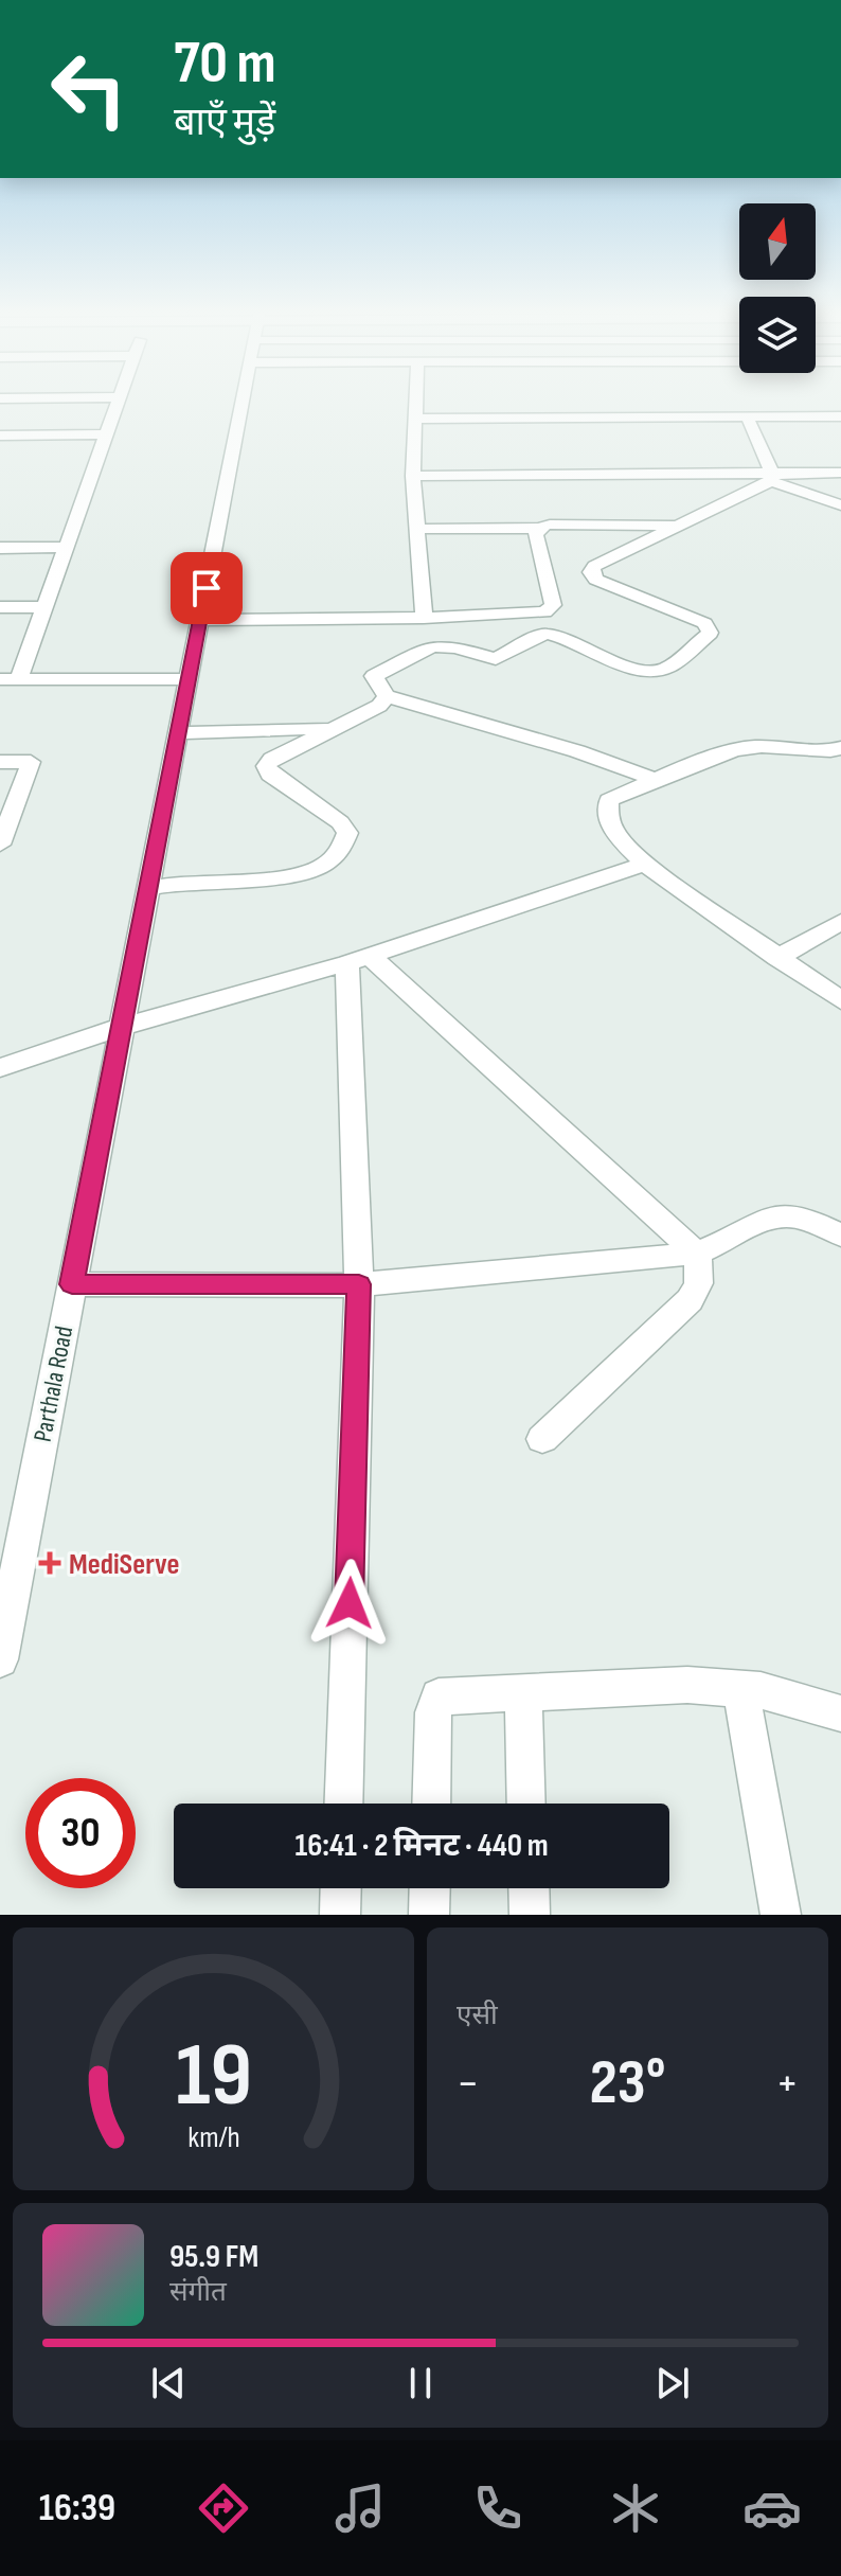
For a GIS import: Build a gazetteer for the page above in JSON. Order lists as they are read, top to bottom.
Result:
{
  "streets": {
    "street": ["Parthala Road"]
  },
  "places": {
    "health": ["MediServe"]
  },
  "north": "top",
  "page": {
    "turn": ["70 m", "बाएँ मुड़ें"],
    "limit": "30",
    "trip": "16:41 · 2 मिनट · 440 m",
    "tile": "एसी",
    "heat": ["−", "23°", "+"],
    "song": ["95.9 FM", "संगीत"],
    "tabs": "16:39",
    "gauge": ["19", "km/h"]
  }
}
